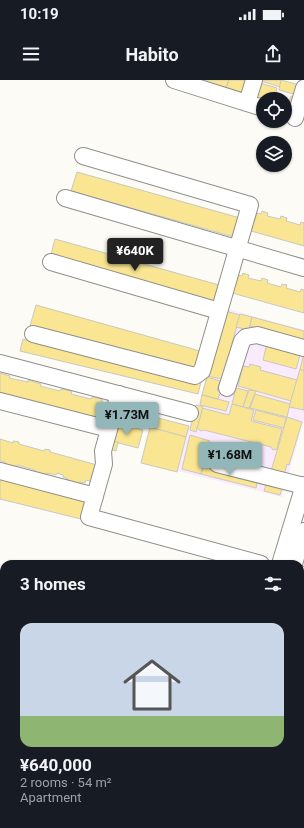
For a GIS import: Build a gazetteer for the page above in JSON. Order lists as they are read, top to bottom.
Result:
{
  "page": {
    "status": "10:19",
    "header": "Habito",
    "price": ["¥640K", "¥1.73M", "¥1.68M"],
    "heading": "3 homes",
    "list": [
      {
        "name": "¥640,000",
        "note": "2 rooms · 54 m² · Apartment"
      }
    ]
  }
}
